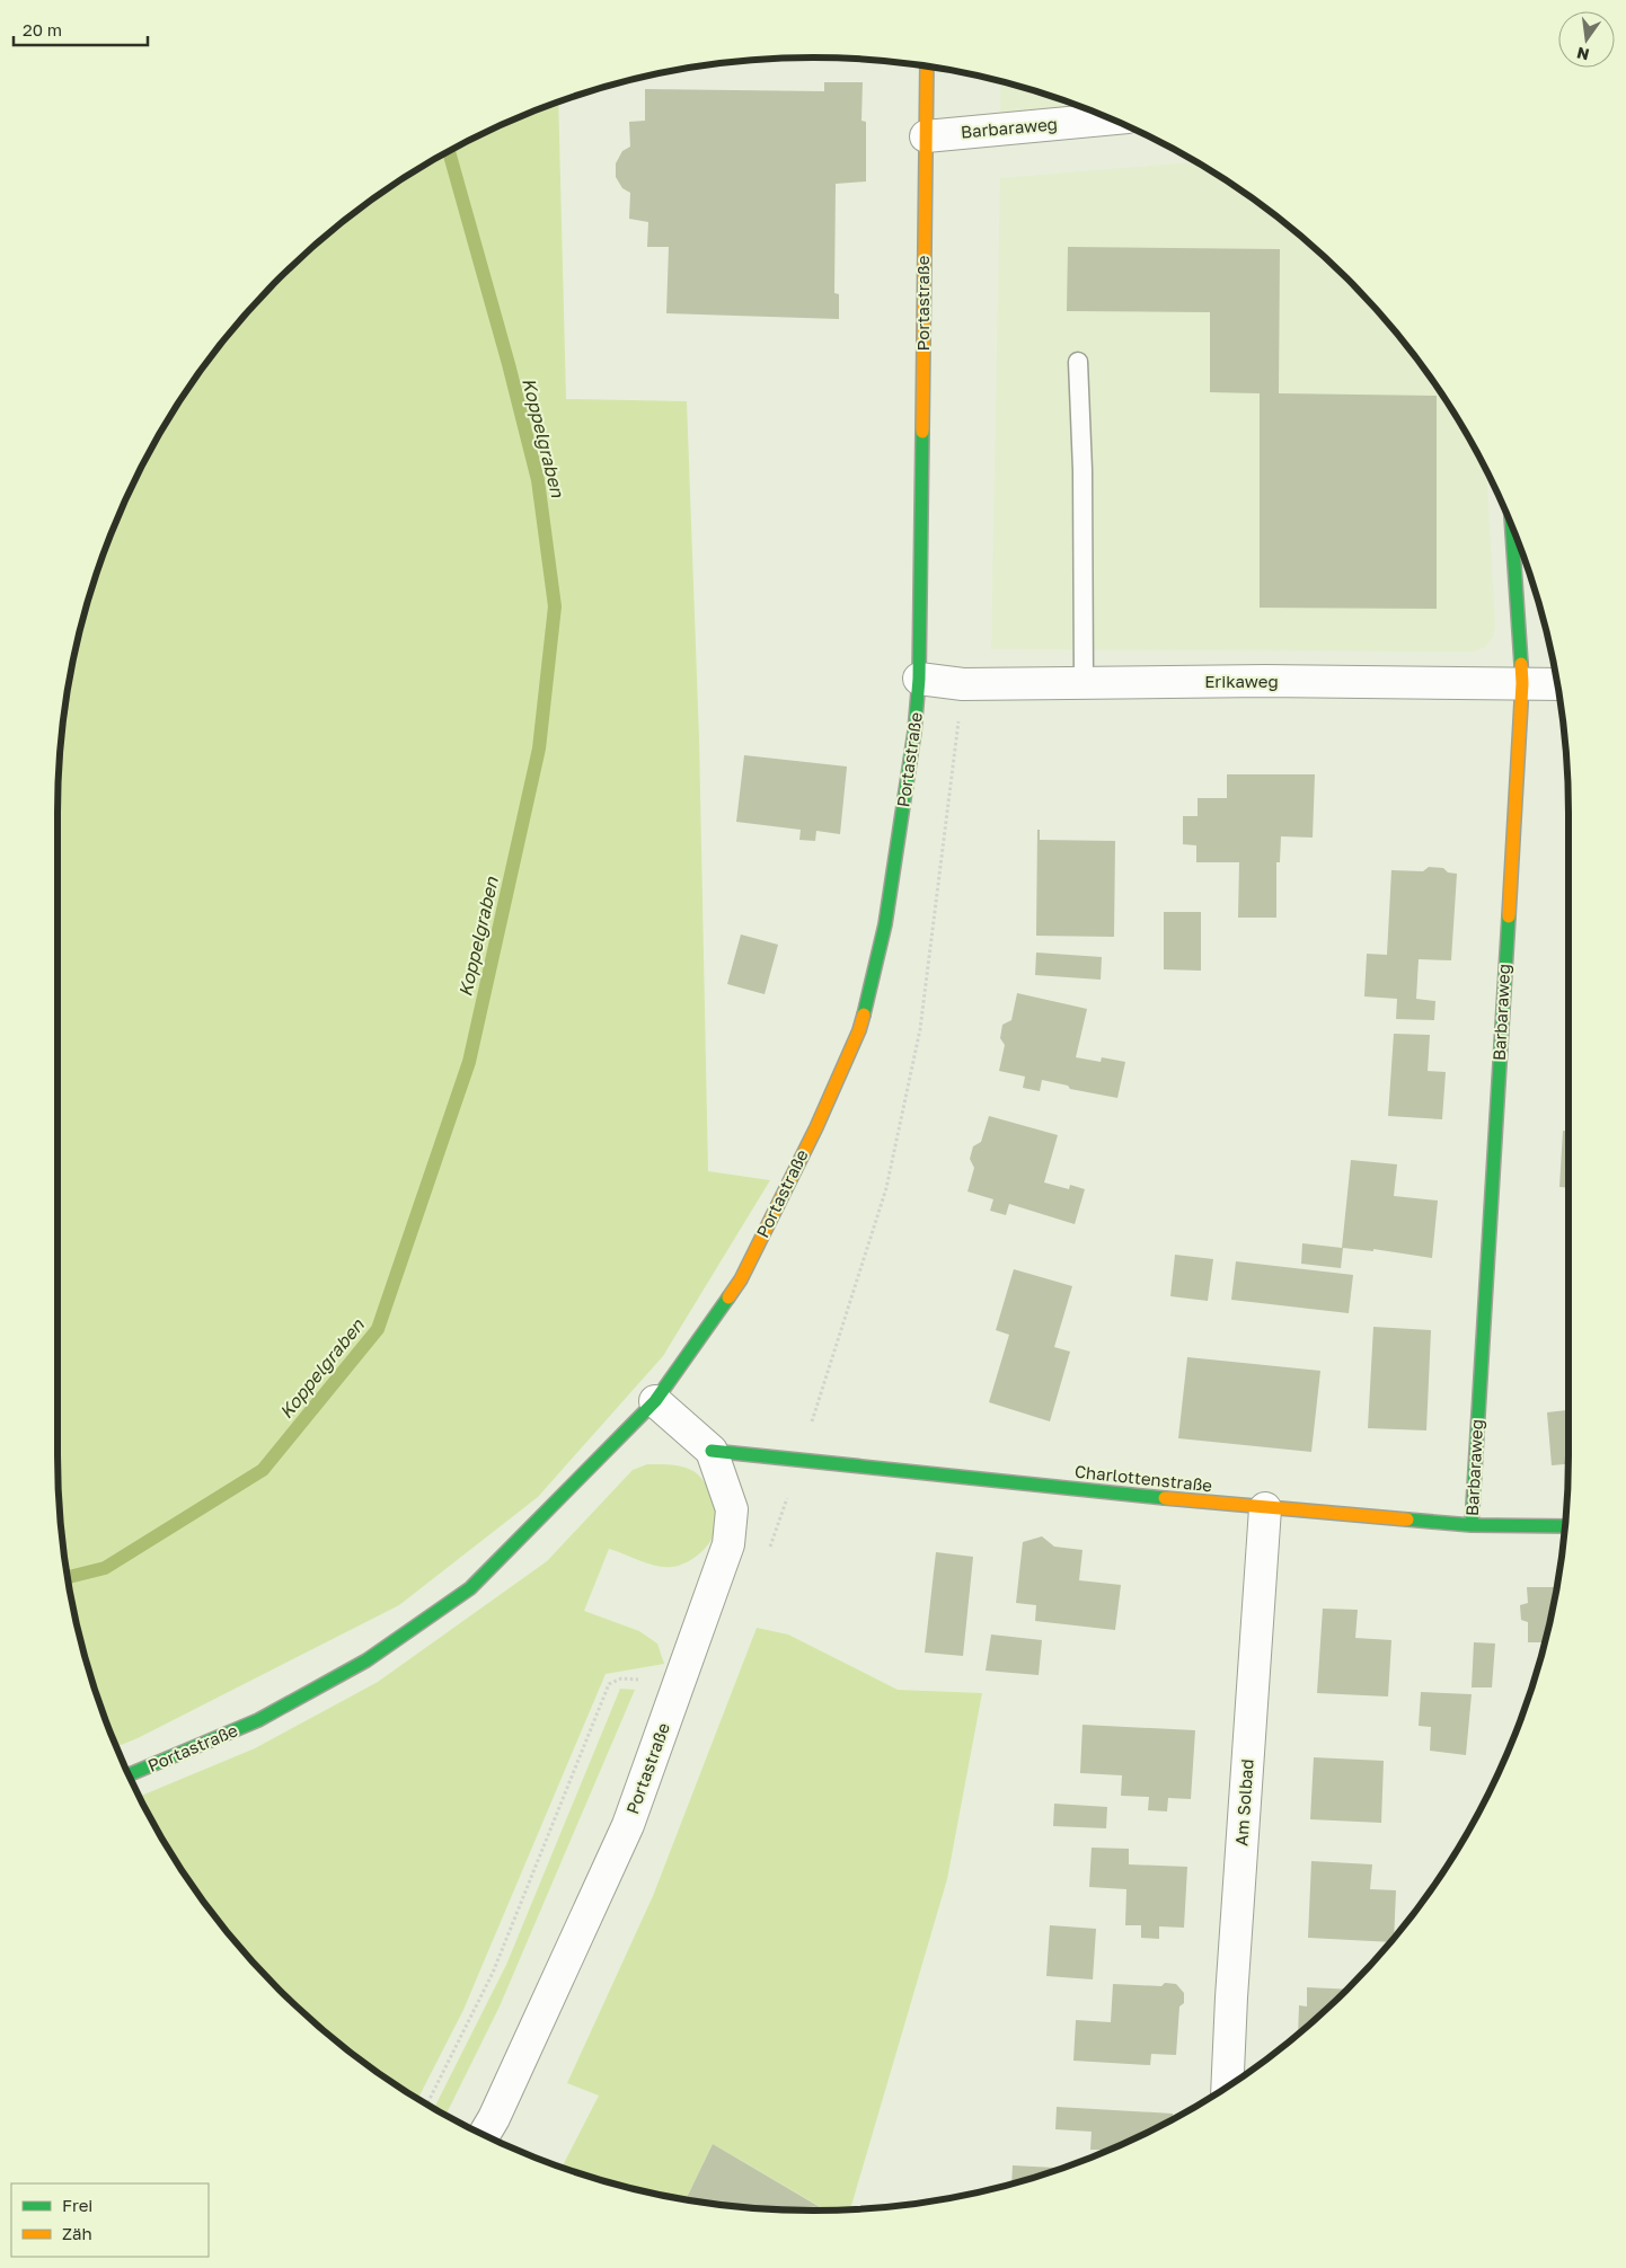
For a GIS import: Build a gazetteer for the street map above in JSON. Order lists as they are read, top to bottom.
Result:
{
  "streets": {
    "main road": ["Barbaraweg", "Portastraße", "Charlottenstraße"],
    "street": ["Erikaweg", "Am Solbad"]
  },
  "crossings": [
    ["Barbaraweg", "Portastraße"],
    ["Barbaraweg", "Erikaweg"],
    ["Barbaraweg", "Charlottenstraße"],
    ["Portastraße", "Erikaweg"],
    ["Portastraße", "Charlottenstraße"],
    ["Charlottenstraße", "Am Solbad"]
  ],
  "water": ["Koppelgraben"],
  "legend": ["Frei", "Zäh"],
  "scale_bar": "20 m",
  "north": "bottom"
}
